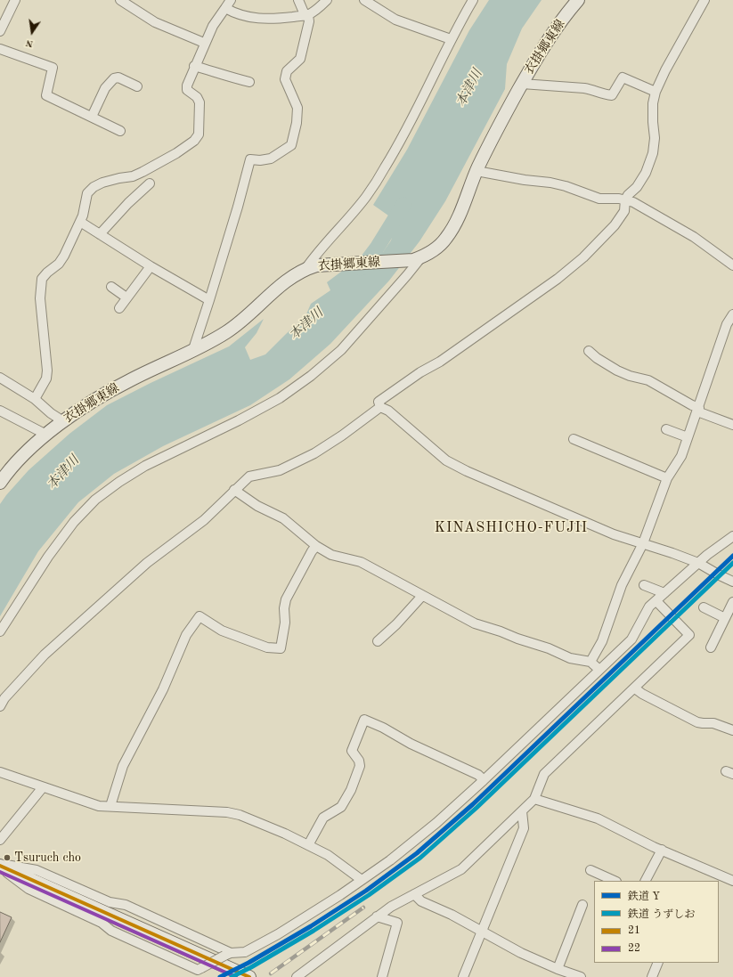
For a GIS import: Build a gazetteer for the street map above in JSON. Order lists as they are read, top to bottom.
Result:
{
  "streets": {
    "main road": ["衣掛郷東線"]
  },
  "districts": ["KINASHICHO-FUJII"],
  "water": ["本津川"],
  "places": ["Tsuruch cho"],
  "lines": [
    "rail line Y",
    "rail line うずしお",
    "transit line 21",
    "transit line 22"
  ],
  "legend": [
    "鉄道 Y",
    "鉄道 うずしお",
    "21",
    "22"
  ],
  "north": "bottom"
}
